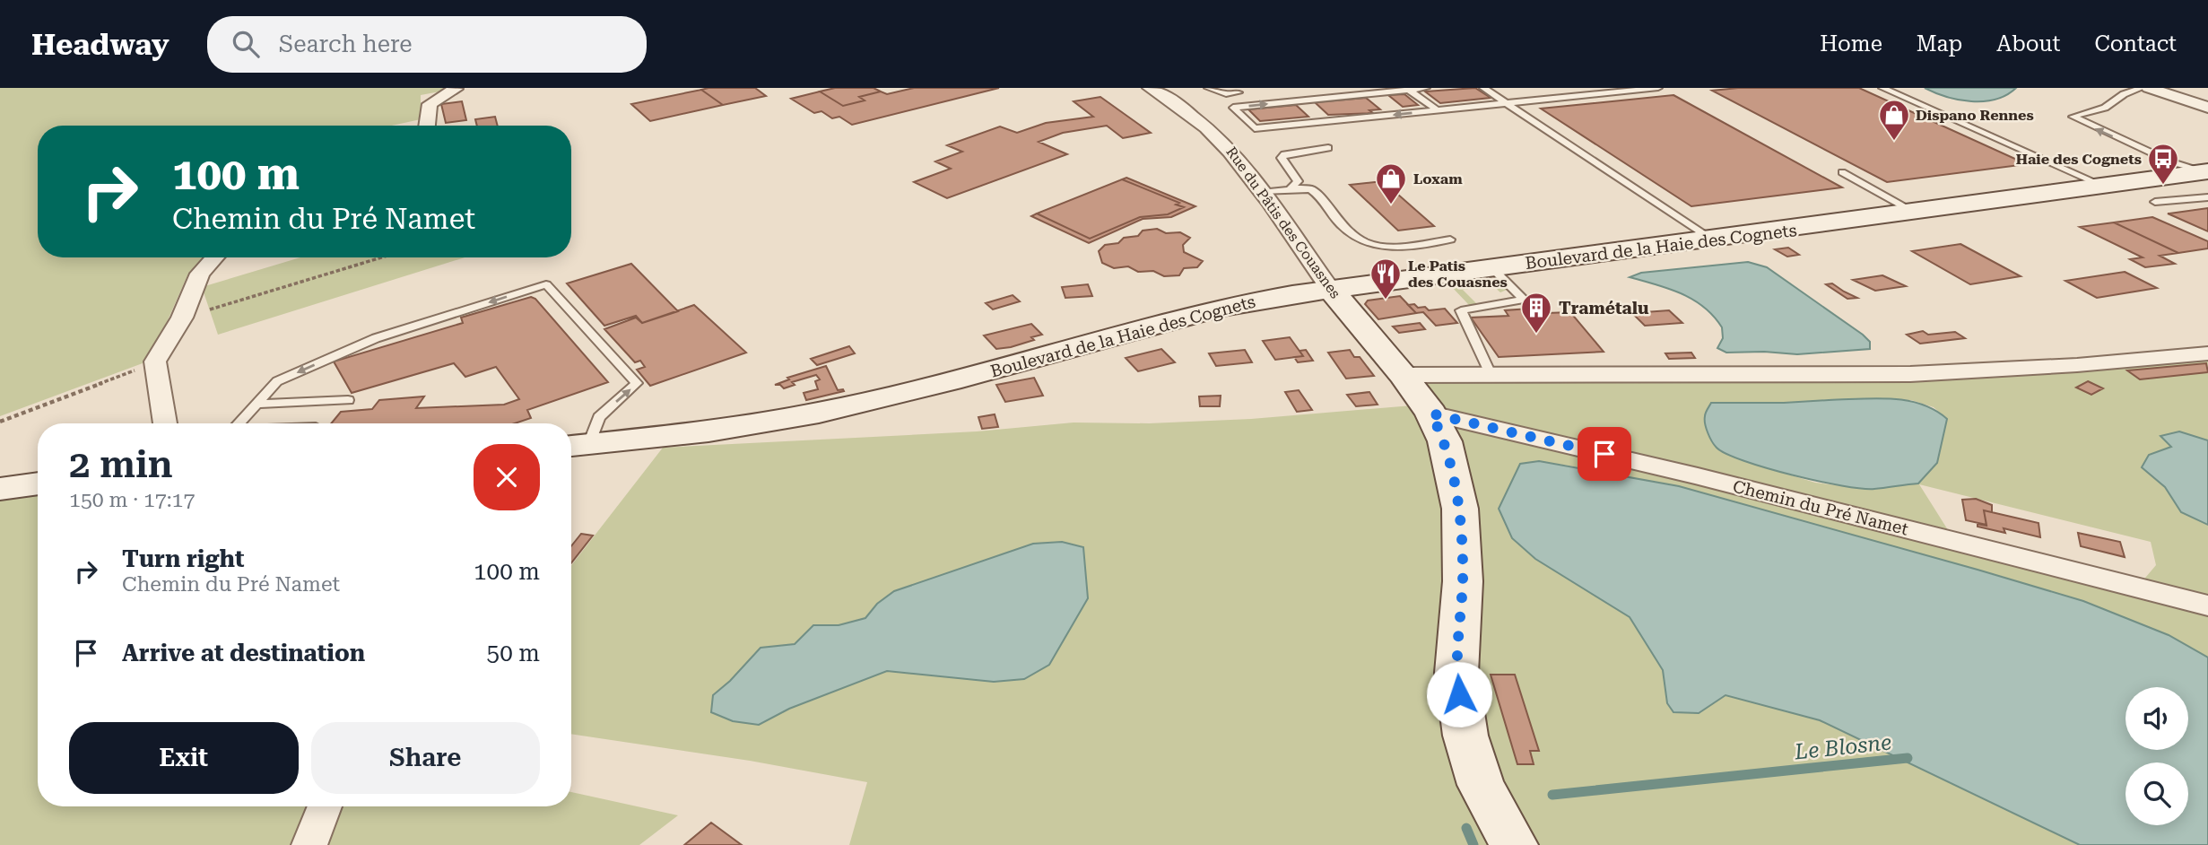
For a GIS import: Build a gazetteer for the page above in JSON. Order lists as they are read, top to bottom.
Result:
{
  "streets": {
    "main road": ["Rue du Pâtis des Couasnes", "Boulevard de la Haie des Cognets"],
    "street": ["Chemin du Pré Namet"]
  },
  "crossings": [
    ["Rue du Pâtis des Couasnes", "Boulevard de la Haie des Cognets"],
    ["Rue du Pâtis des Couasnes", "Chemin du Pré Namet"]
  ],
  "water": ["Le Blosne"],
  "places": {
    "shop": ["Dispano Rennes", "Loxam"],
    "bus stop": ["Haie des Cognets"],
    "restaurant": ["Le Patis des Couasnes"],
    "building": ["Tramétalu"]
  },
  "page": {
    "header": "Headway",
    "search": "Search here",
    "nav": [
      "Home",
      "Map",
      "About",
      "Contact"
    ],
    "turn": ["100 m", "Chemin du Pré Namet"],
    "heading": ["2 min", "150 m · 17:17"],
    "list": [
      {
        "name": "Turn right",
        "note": "Chemin du Pré Namet",
        "value": "100 m"
      },
      {
        "name": "Arrive at destination",
        "value": "50 m"
      }
    ],
    "buttons": ["Exit", "Share"]
  }
}
